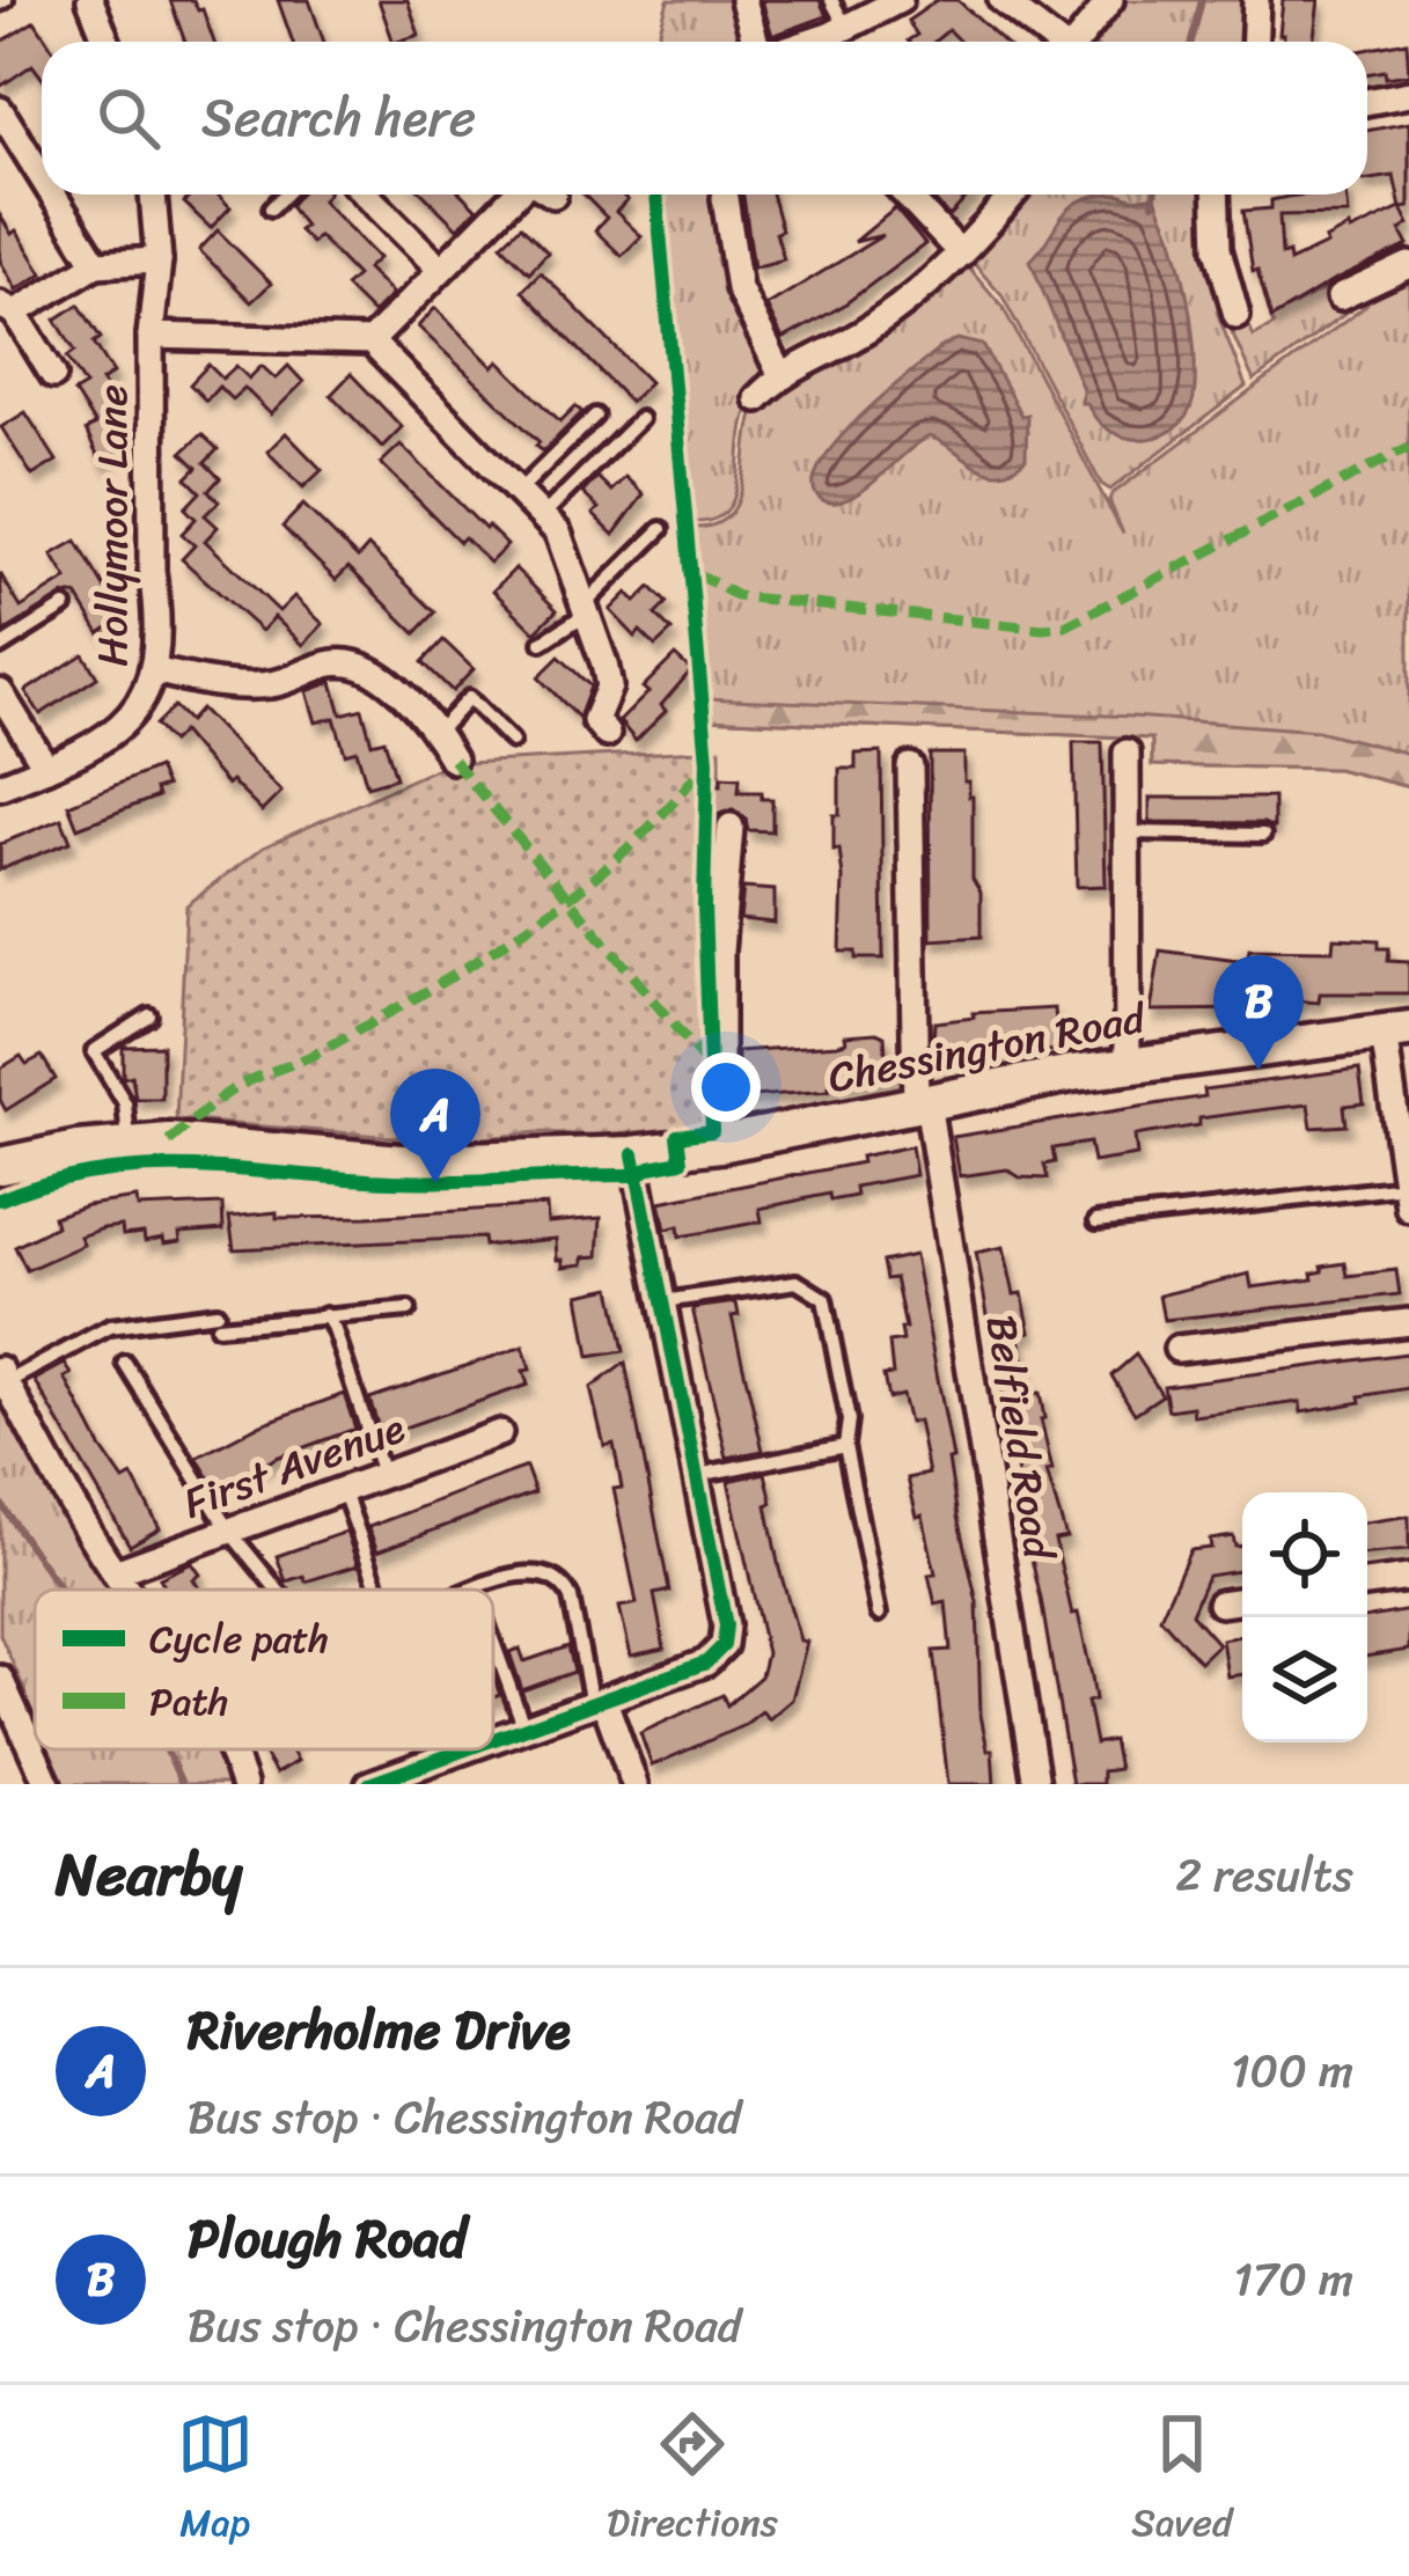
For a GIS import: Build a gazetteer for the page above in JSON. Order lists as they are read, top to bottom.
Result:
{
  "streets": {
    "main road": ["Chessington Road"],
    "street": ["Hollymoor Lane", "Belfield Road", "First Avenue"]
  },
  "crossings": [
    ["Chessington Road", "Belfield Road"]
  ],
  "legend": ["Cycle path", "Path"],
  "page": {
    "search": "Search here",
    "pins": ["B", "A"],
    "heading": ["Nearby", "2 results"],
    "list": [
      {
        "mark": "A",
        "name": "Riverholme Drive",
        "note": "Bus stop · Chessington Road",
        "value": "100 m"
      },
      {
        "mark": "B",
        "name": "Plough Road",
        "note": "Bus stop · Chessington Road",
        "value": "170 m"
      }
    ],
    "nav": ["Map", "Directions", "Saved"]
  }
}
